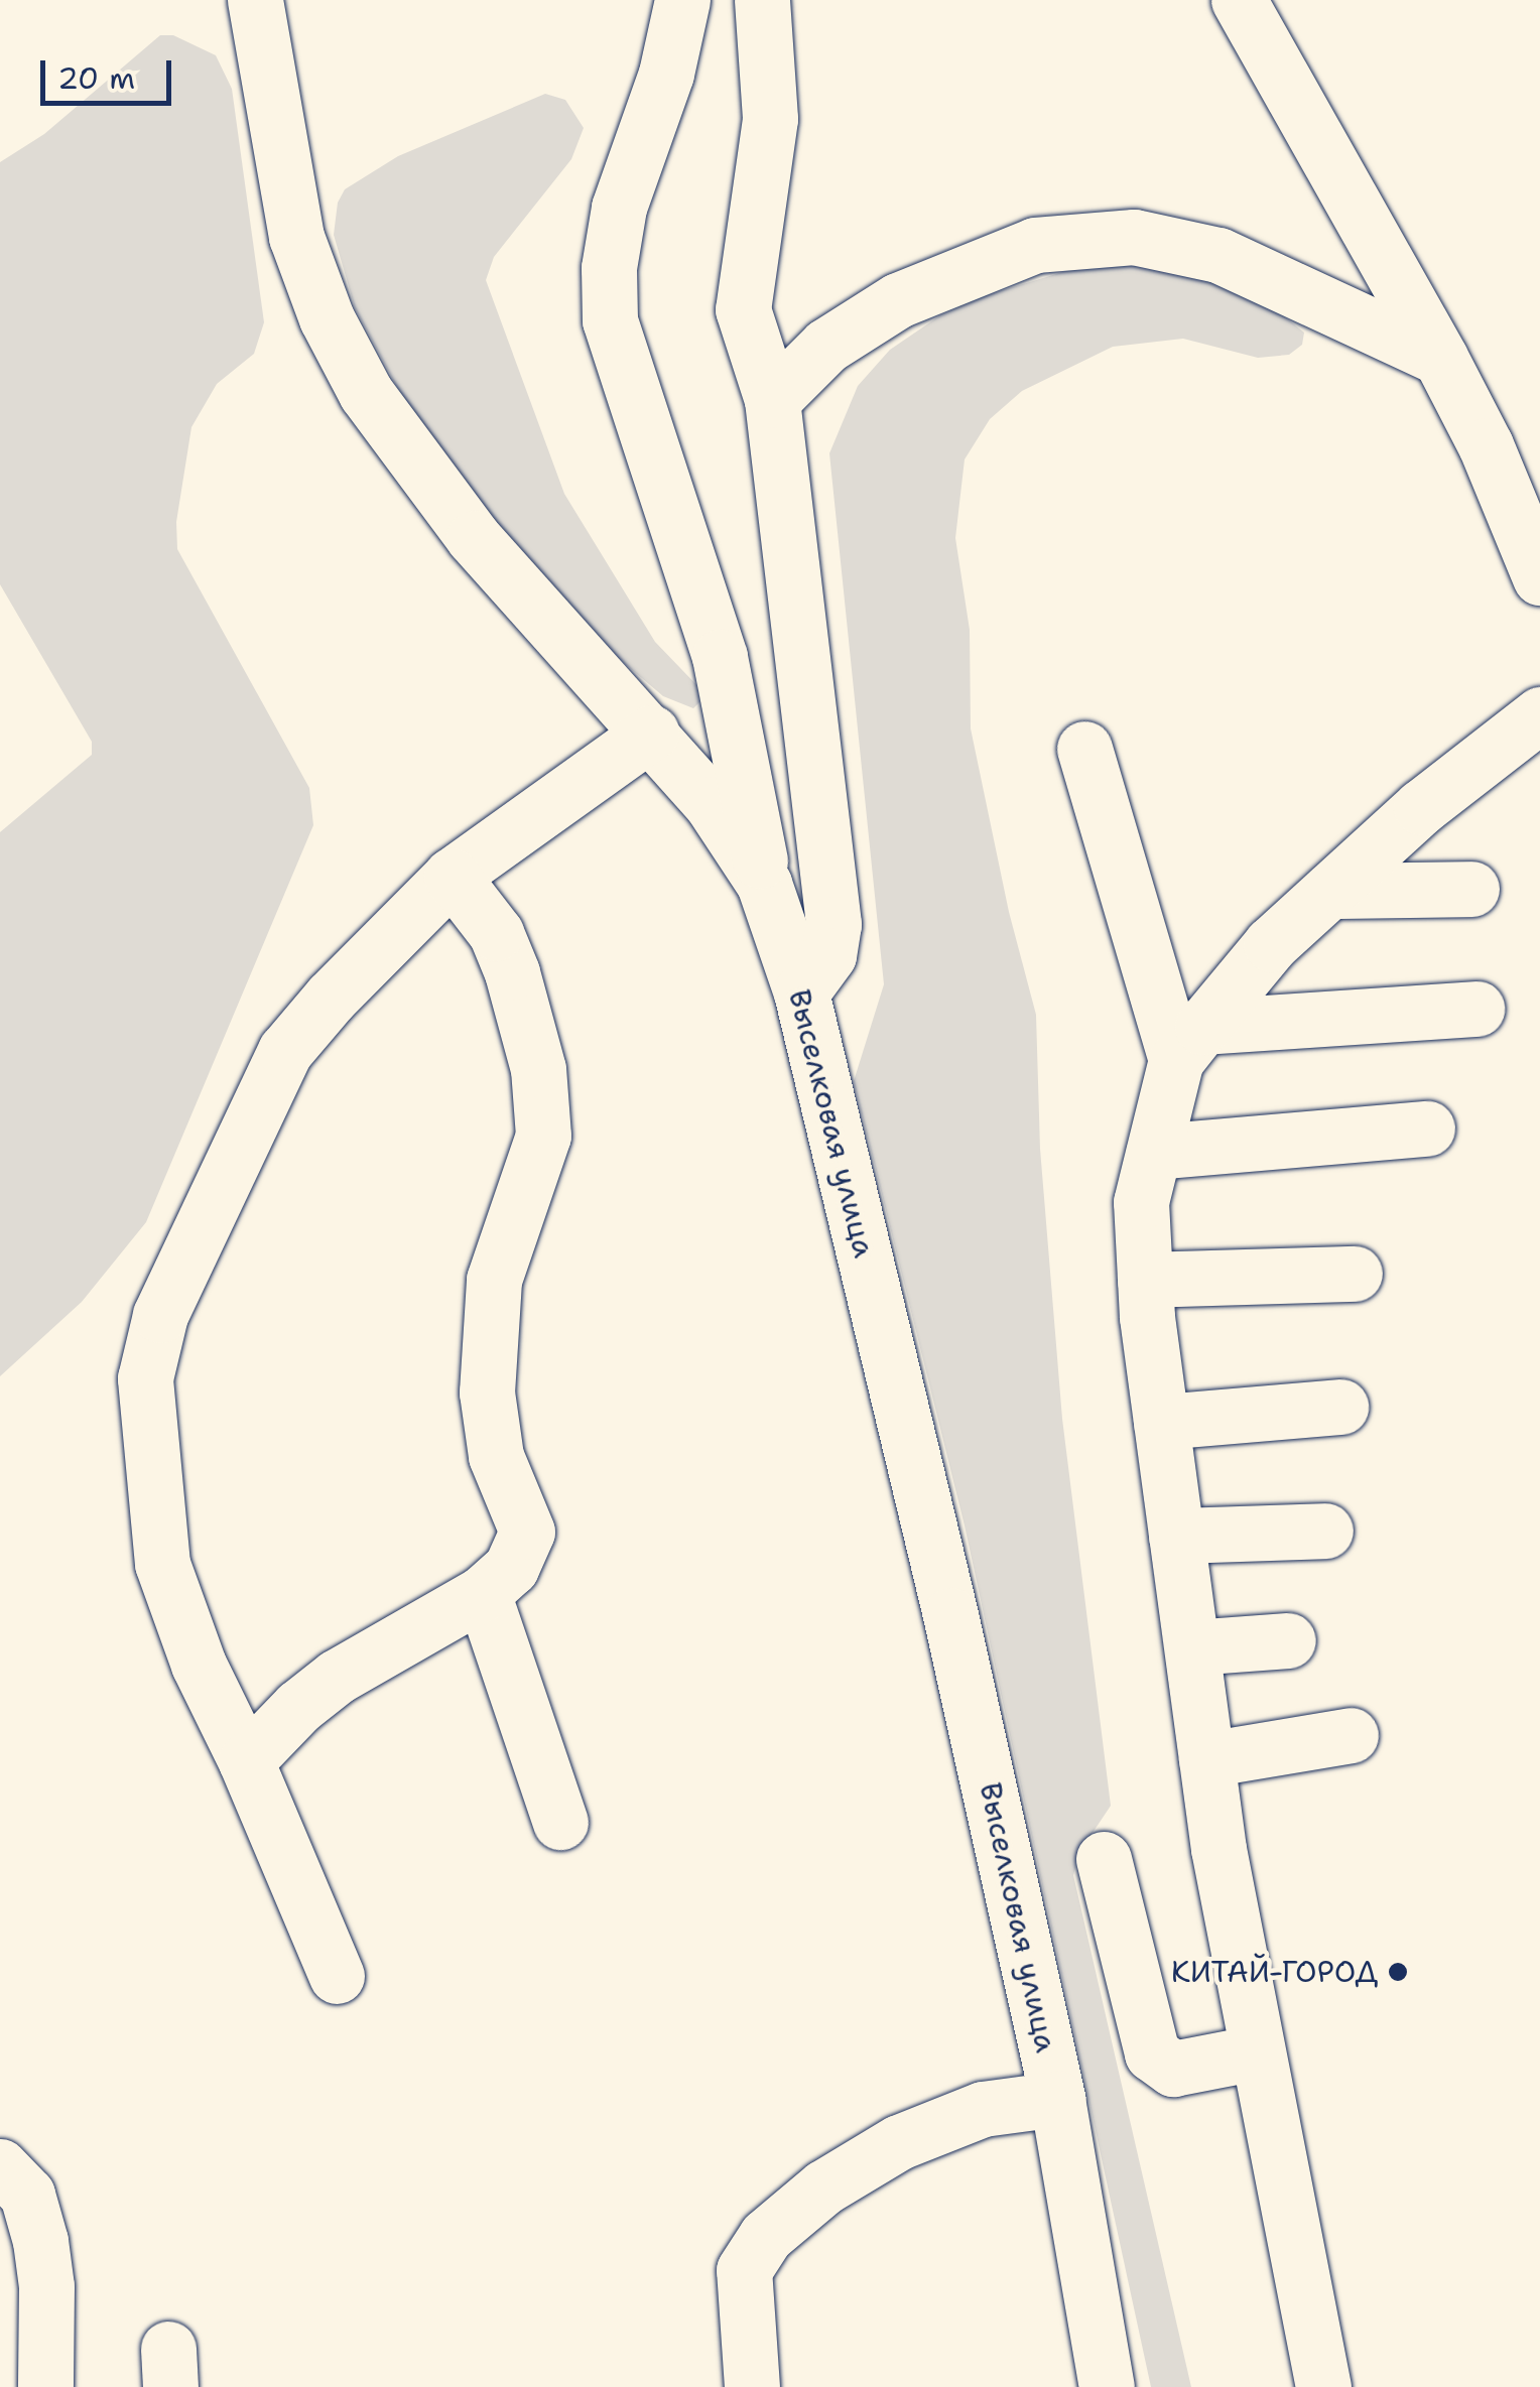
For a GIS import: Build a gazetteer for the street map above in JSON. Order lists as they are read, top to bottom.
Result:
{
  "streets": {
    "street": ["Выселковая улица"]
  },
  "places": ["КИТАЙ-ГОРОД"],
  "scale_bar": "20 m"
}
